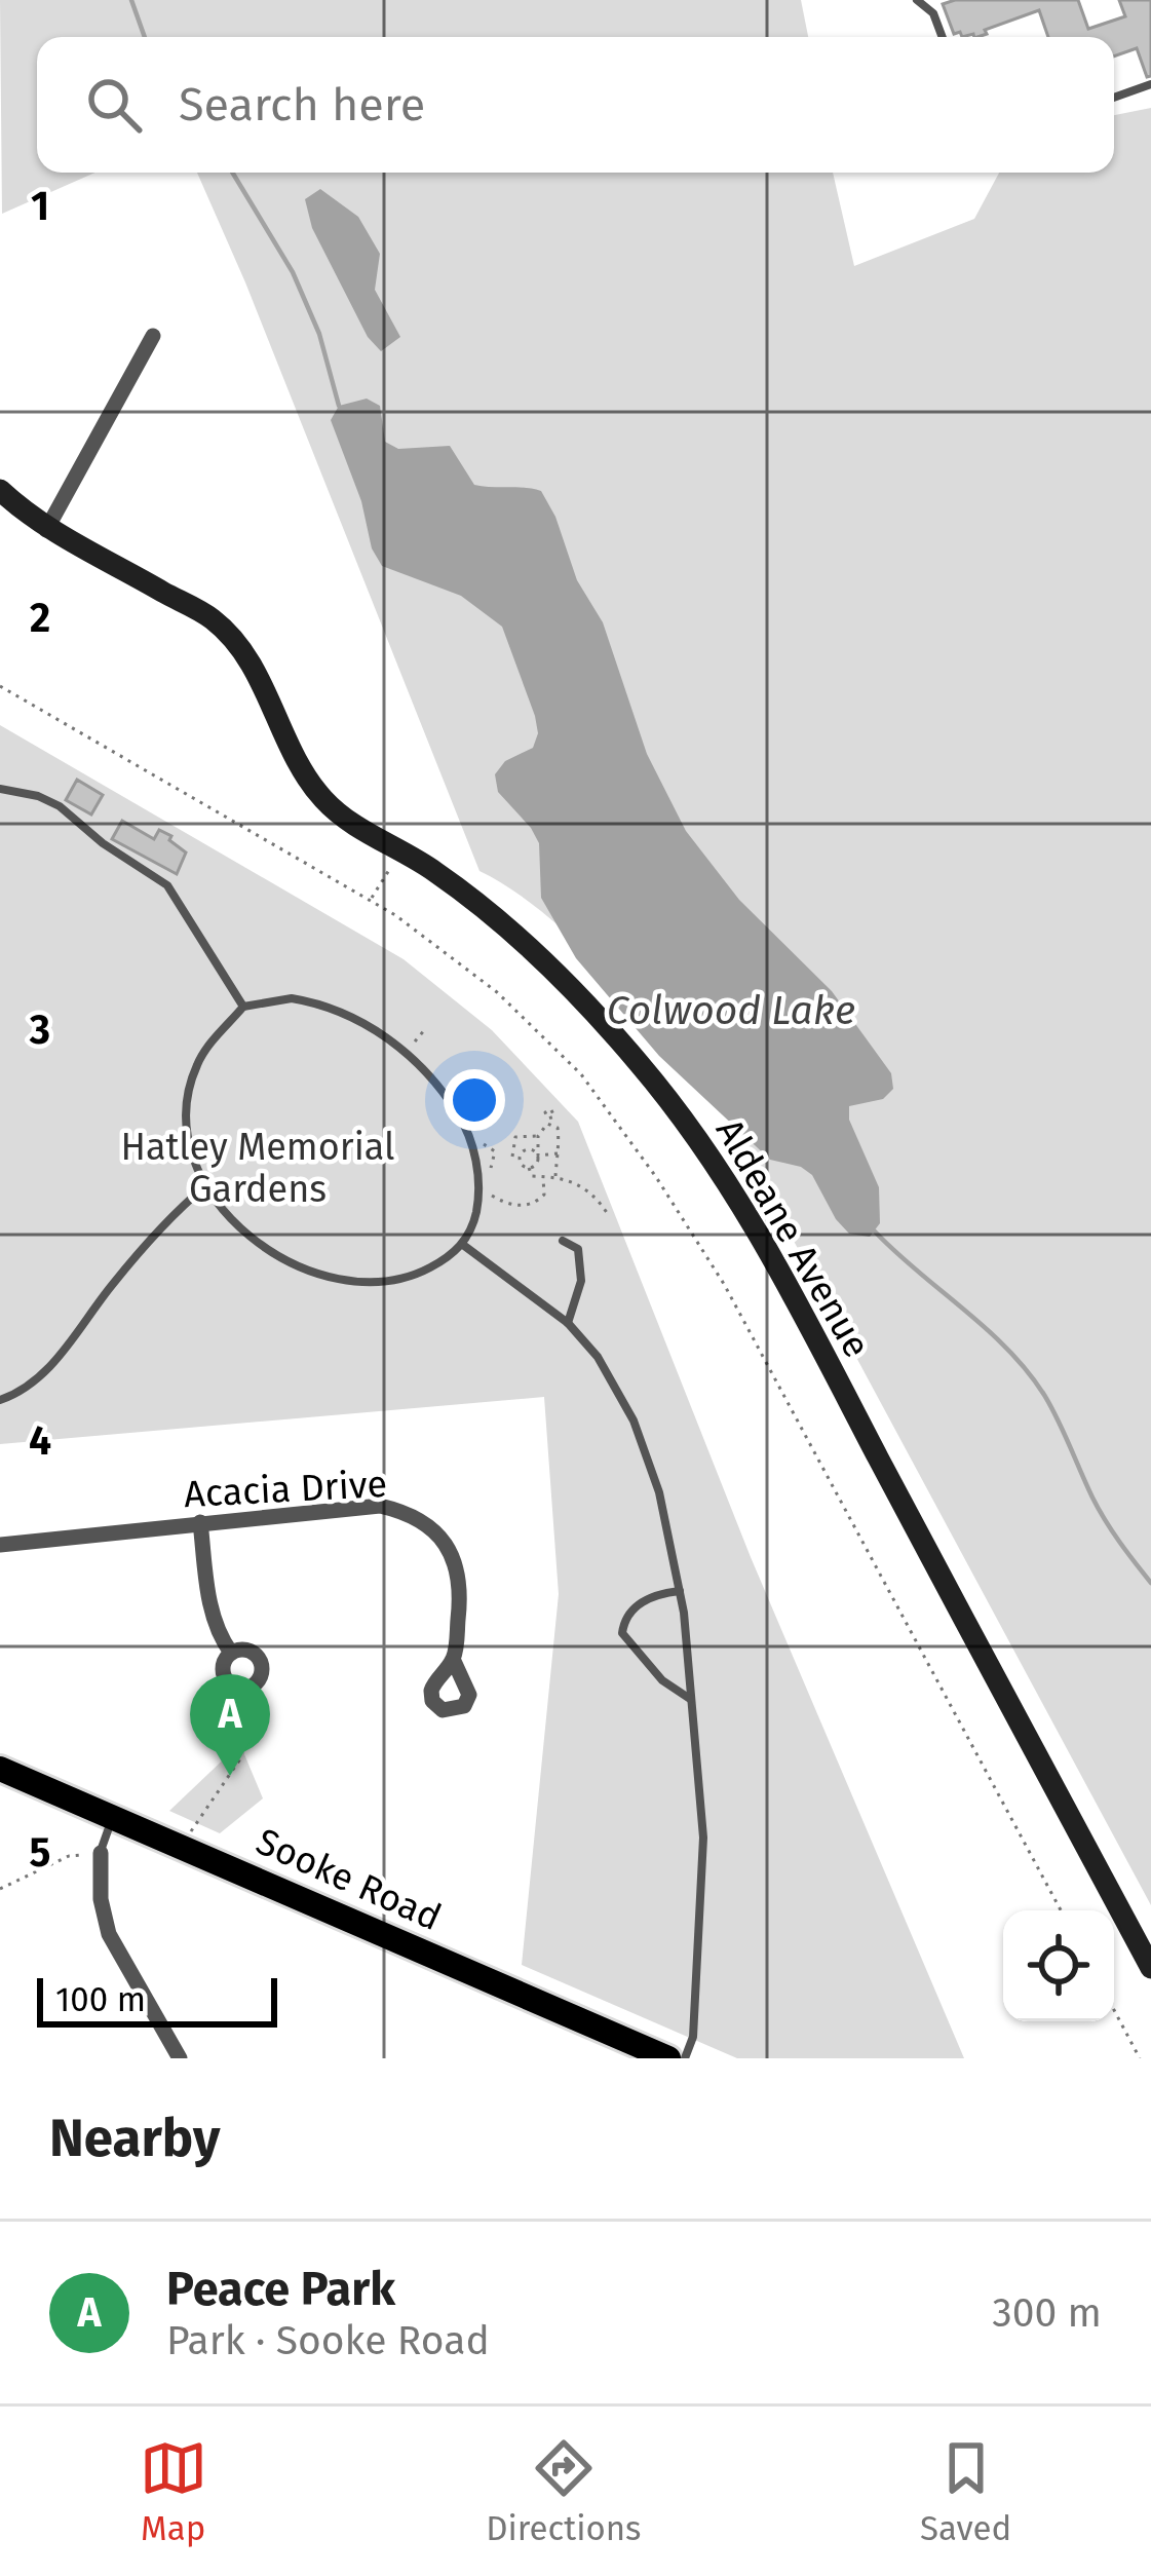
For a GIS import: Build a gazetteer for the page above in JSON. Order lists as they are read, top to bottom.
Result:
{
  "streets": {
    "main road": ["Sooke Road"],
    "street": ["Aldeane Avenue", "Acacia Drive"]
  },
  "water": ["Colwood Lake"],
  "parks": ["Hatley Memorial Gardens"],
  "scale_bar": "100 m",
  "page": {
    "search": "Search here",
    "pins": "A",
    "scale": "100 m",
    "heading": "Nearby",
    "list": [
      {
        "mark": "A",
        "name": "Peace Park",
        "note": "Park · Sooke Road",
        "value": "300 m"
      }
    ],
    "nav": ["Map", "Directions", "Saved"]
  },
  "grid": {
    "rows": [
      "1",
      "2",
      "3",
      "4",
      "5"
    ]
  }
}
